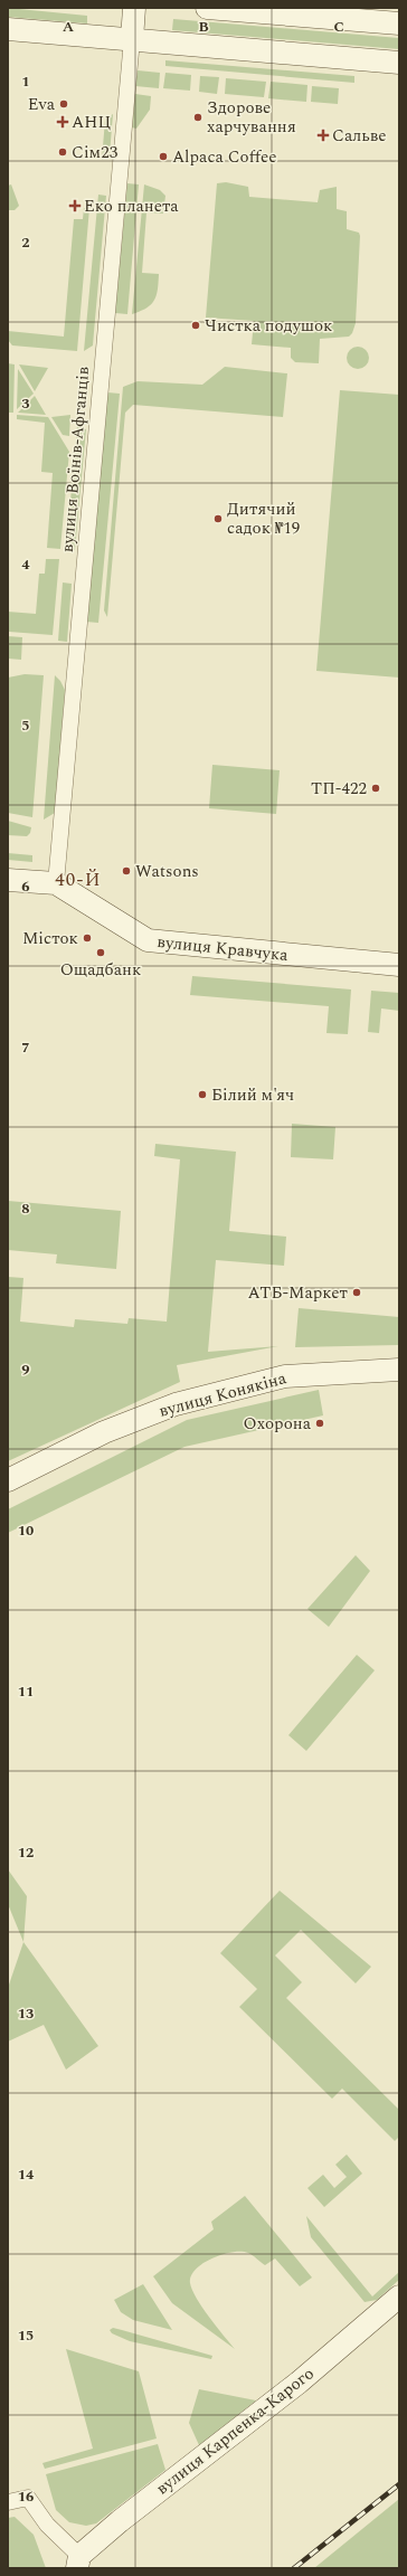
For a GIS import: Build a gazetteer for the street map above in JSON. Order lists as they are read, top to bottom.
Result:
{
  "streets": {
    "main road": ["вулиця Кравчука", "вулиця Конякіна", "вулиця Карпенка-Карого"],
    "street": ["вулиця Воїнів-Афганців"]
  },
  "crossings": [
    ["вулиця Воїнів-Афганців", "вулиця Кравчука"]
  ],
  "districts": ["40-Й"],
  "places": {
    "other": [
      "Eva",
      "Здорове харчування",
      "Сім23",
      "Alpaca Coffee",
      "Чистка подушок",
      "Дитячий садок №19",
      "ТП-422",
      "Watsons",
      "Місток",
      "Ощадбанк",
      "Білий м'яч",
      "АТБ-Маркет",
      "Охорона"
    ],
    "health": ["АНЦ", "Сальве", "Еко планета"]
  },
  "grid": {
    "columns": ["A", "B", "C"],
    "rows": [
      "1",
      "2",
      "3",
      "4",
      "5",
      "6",
      "7",
      "8",
      "9",
      "10",
      "11",
      "12",
      "13",
      "14",
      "15",
      "16"
    ]
  }
}
